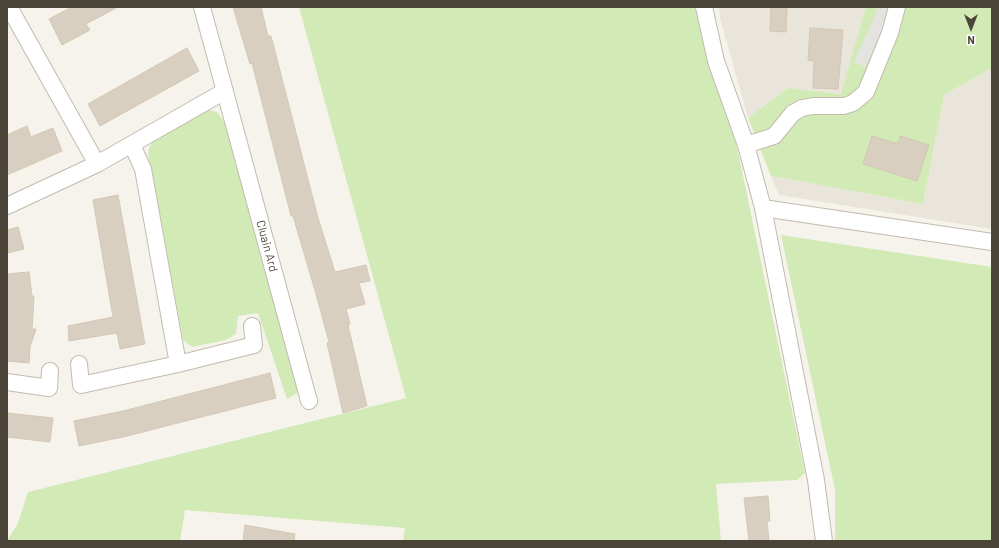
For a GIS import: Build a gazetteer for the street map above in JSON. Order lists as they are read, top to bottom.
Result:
{
  "streets": {
    "street": ["Cluain Ard"]
  },
  "north": "bottom"
}
